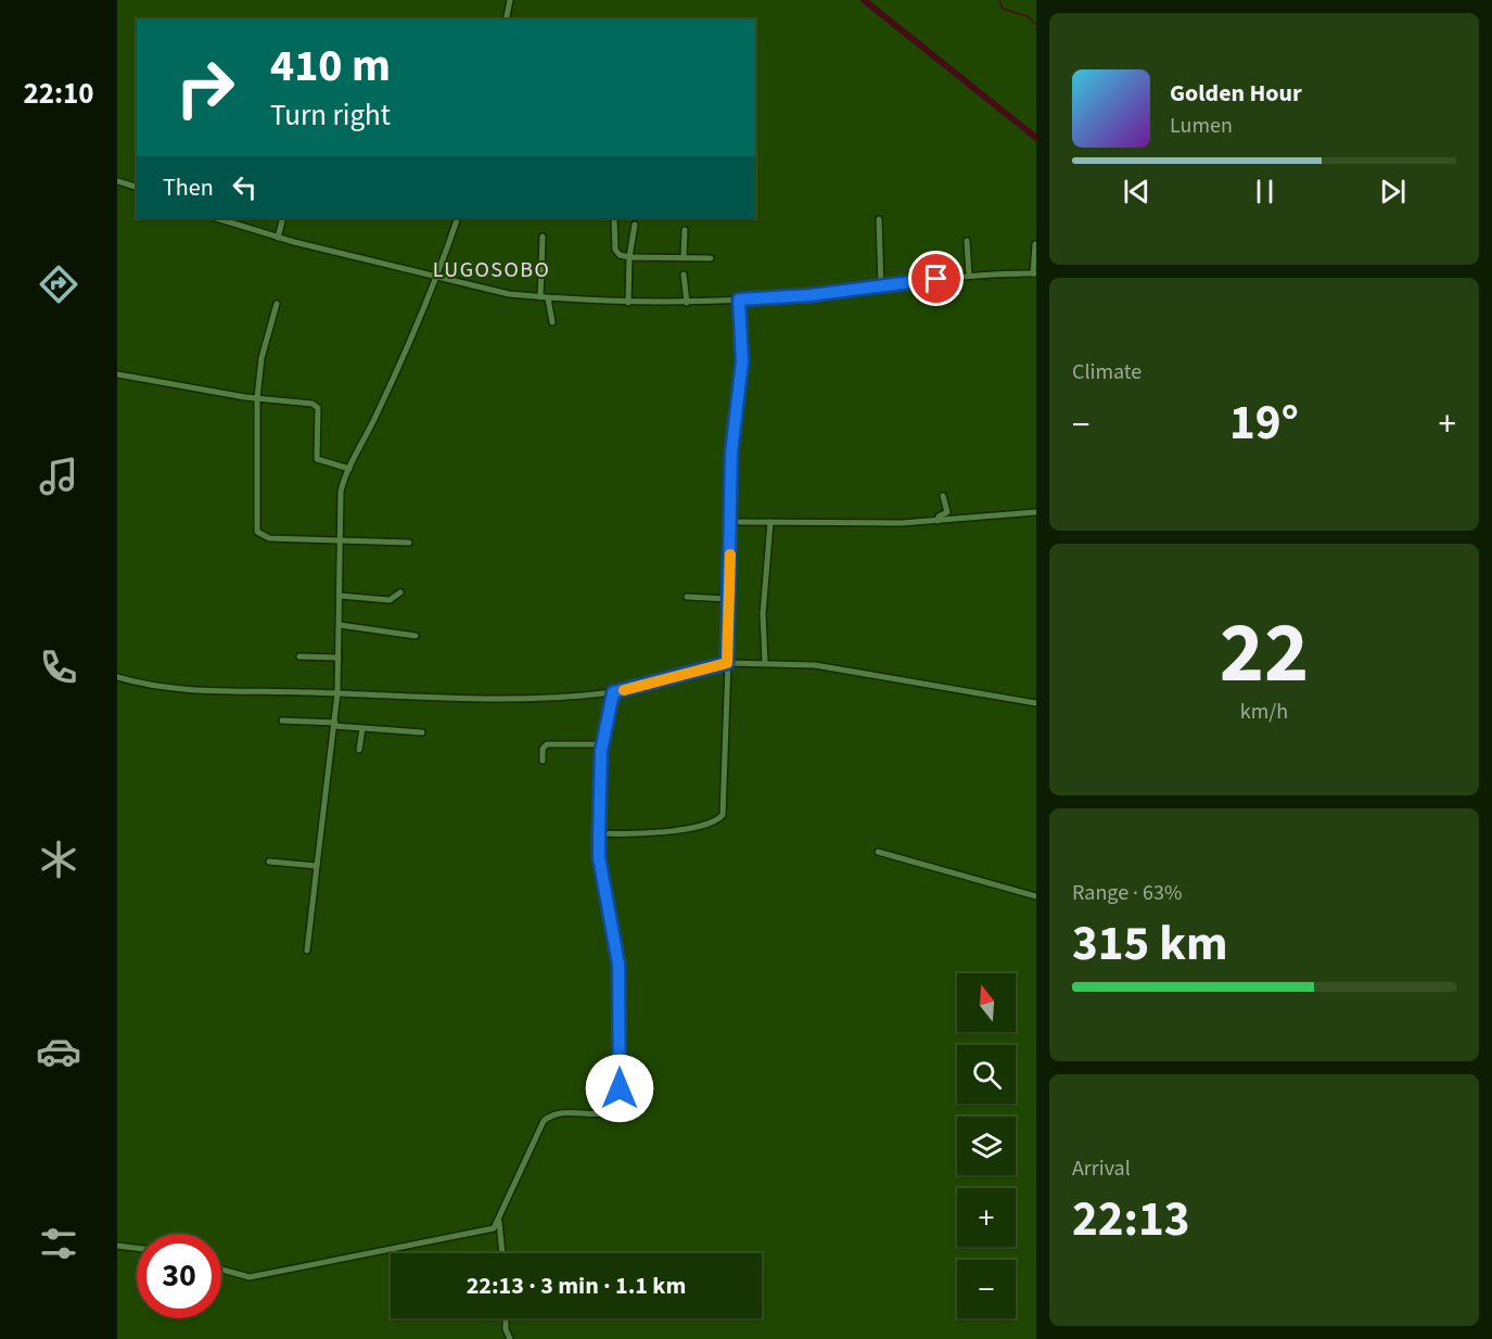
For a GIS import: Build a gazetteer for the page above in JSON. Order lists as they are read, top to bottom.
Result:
{
  "districts": ["LUGOSOBO"],
  "north": "top",
  "page": {
    "tabs": "22:10",
    "turn": ["410 m", "Turn right"],
    "song": ["Golden Hour", "Lumen"],
    "then": "Then",
    "tile": [
      "Climate",
      ["22", "km/h"],
      ["Range · 63%", "315 km"],
      ["Arrival", "22:13"]
    ],
    "heat": ["−", "19°", "+"],
    "map_buttons": ["+", "−"],
    "limit": "30",
    "trip": "22:13 · 3 min · 1.1 km"
  }
}
